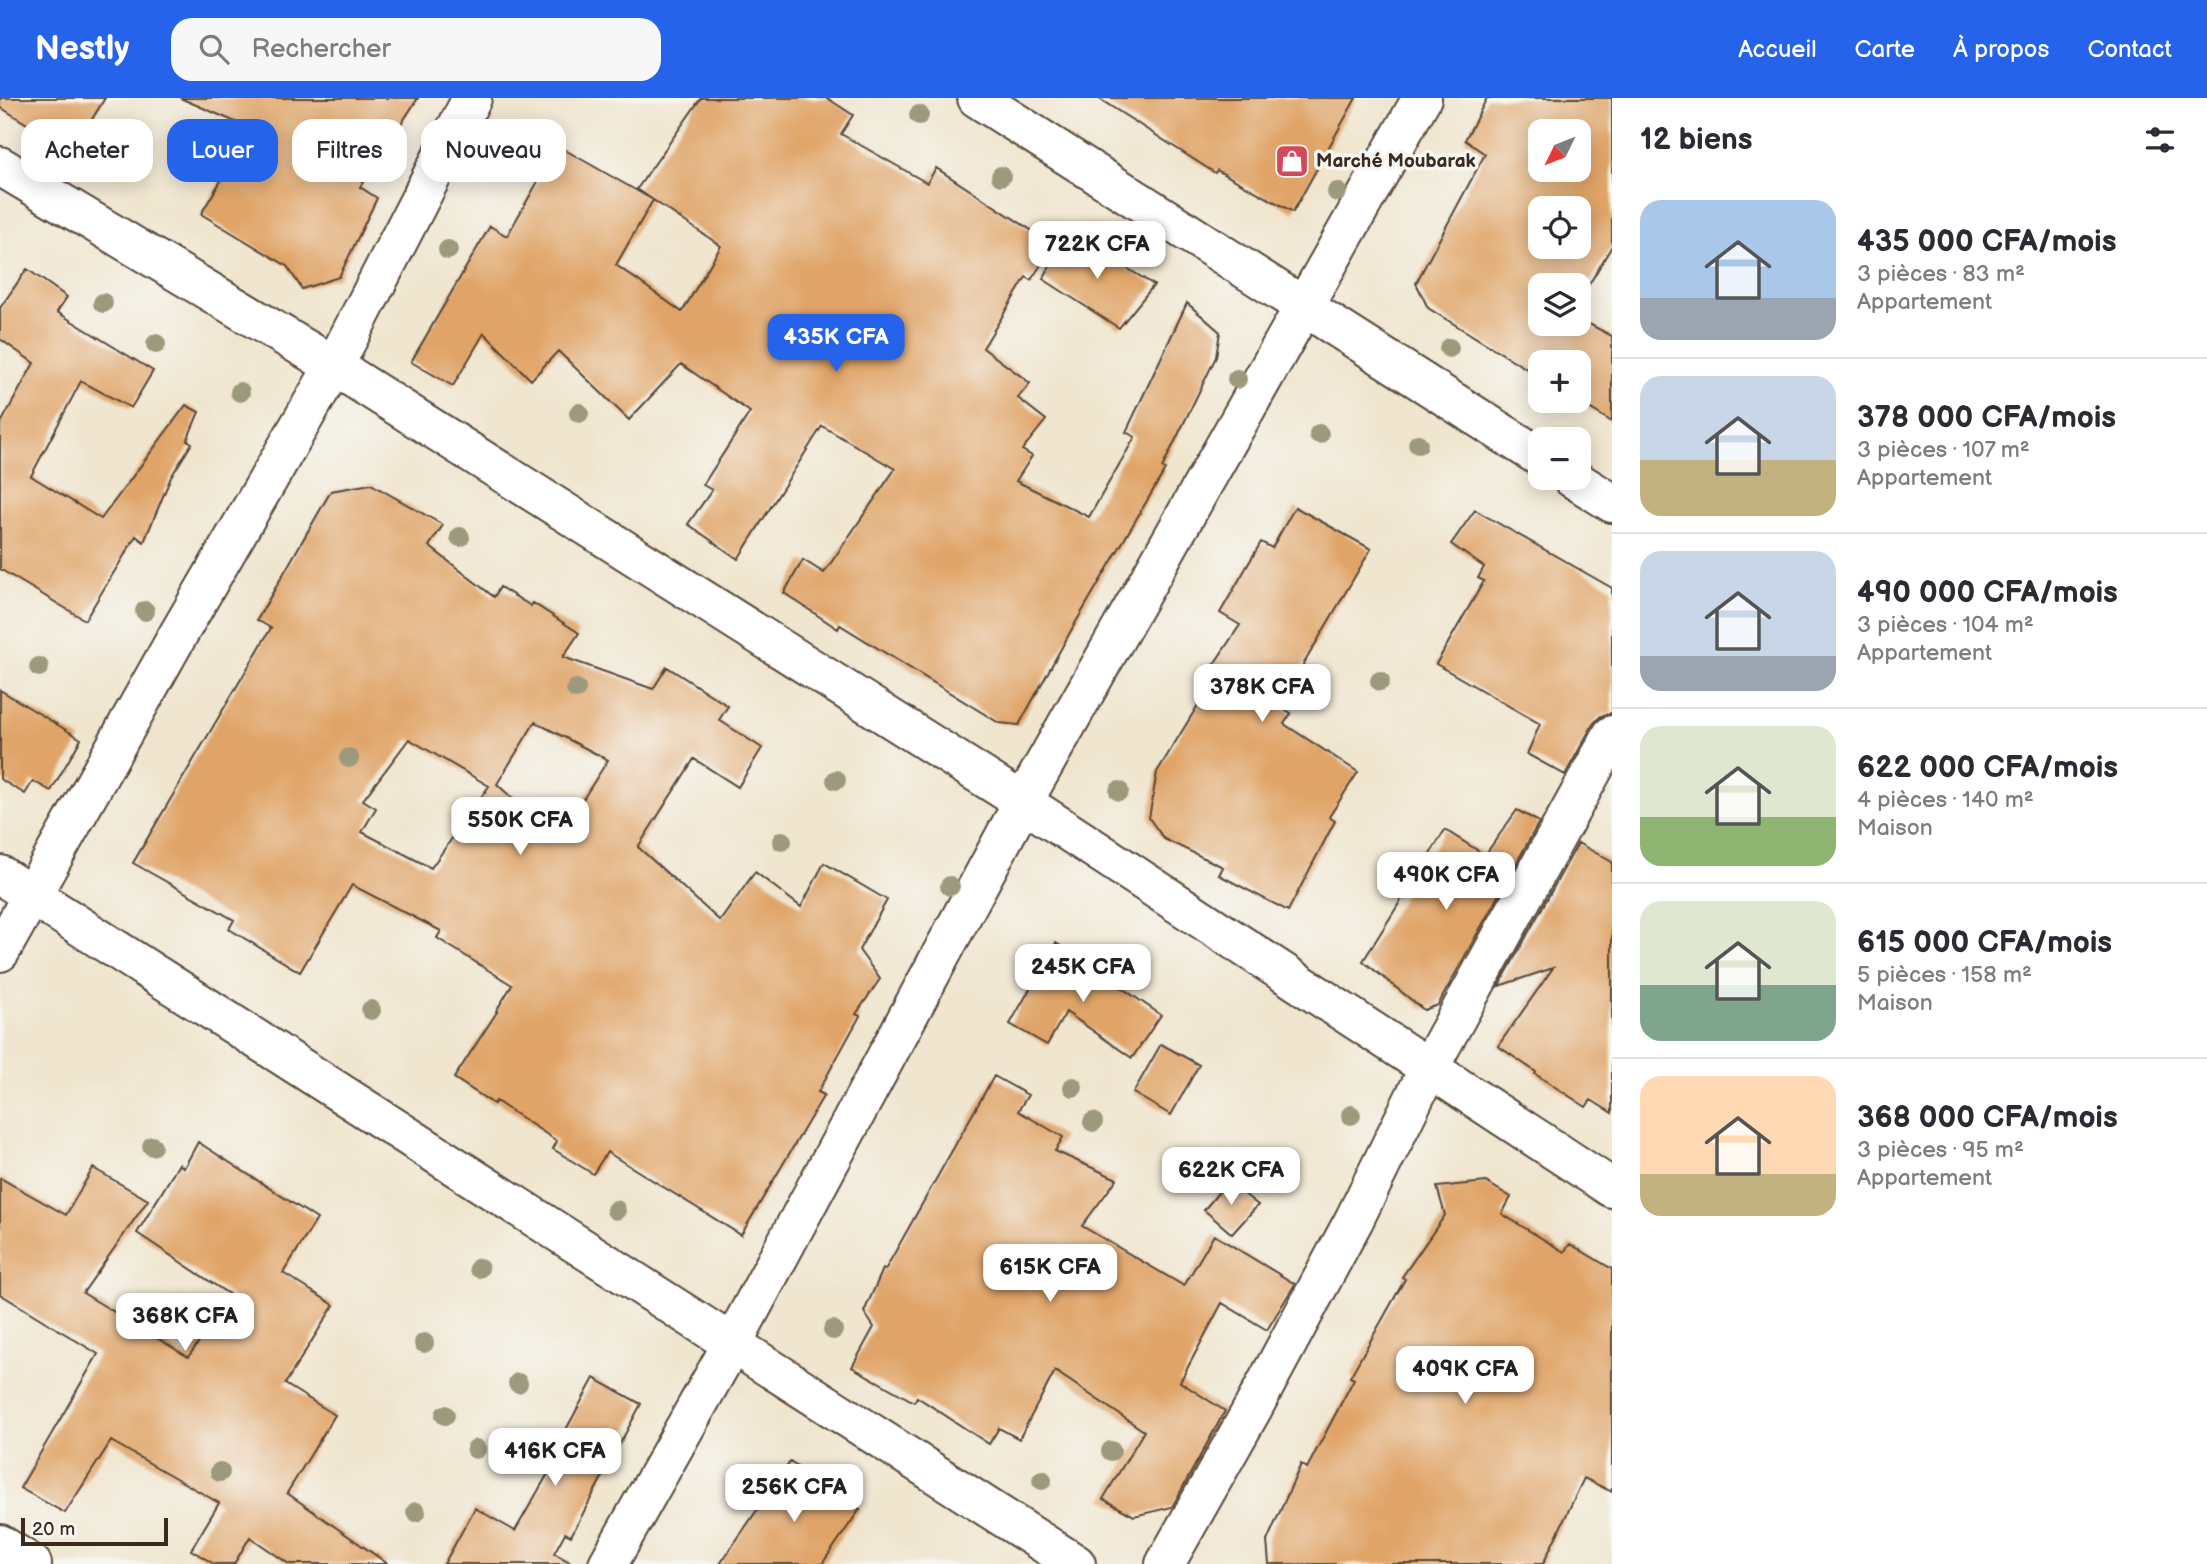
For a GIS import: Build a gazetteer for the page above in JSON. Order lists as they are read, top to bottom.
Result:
{
  "places": {
    "shop": ["Marché Moubarak"]
  },
  "scale_bar": "20 m",
  "north": "bottom left",
  "page": {
    "header": "Nestly",
    "search": "Rechercher",
    "nav": [
      "Accueil",
      "Carte",
      "À propos",
      "Contact"
    ],
    "heading": "12 biens",
    "map_buttons": ["+", "−"],
    "chip": [
      "Acheter",
      "Louer",
      "Filtres",
      "Nouveau"
    ],
    "list": [
      {
        "name": "435 000 CFA/mois",
        "note": "3 pièces · 83 m² · Appartement"
      },
      {
        "name": "378 000 CFA/mois",
        "note": "3 pièces · 107 m² · Appartement"
      },
      {
        "name": "490 000 CFA/mois",
        "note": "3 pièces · 104 m² · Appartement"
      },
      {
        "name": "622 000 CFA/mois",
        "note": "4 pièces · 140 m² · Maison"
      },
      {
        "name": "615 000 CFA/mois",
        "note": "5 pièces · 158 m² · Maison"
      },
      {
        "name": "368 000 CFA/mois",
        "note": "3 pièces · 95 m² · Appartement"
      }
    ],
    "price": [
      "722K CFA",
      "435K CFA",
      "378K CFA",
      "550K CFA",
      "490K CFA",
      "245K CFA",
      "622K CFA",
      "615K CFA",
      "368K CFA",
      "409K CFA",
      "416K CFA",
      "256K CFA"
    ],
    "scale": "20 m"
  }
}
